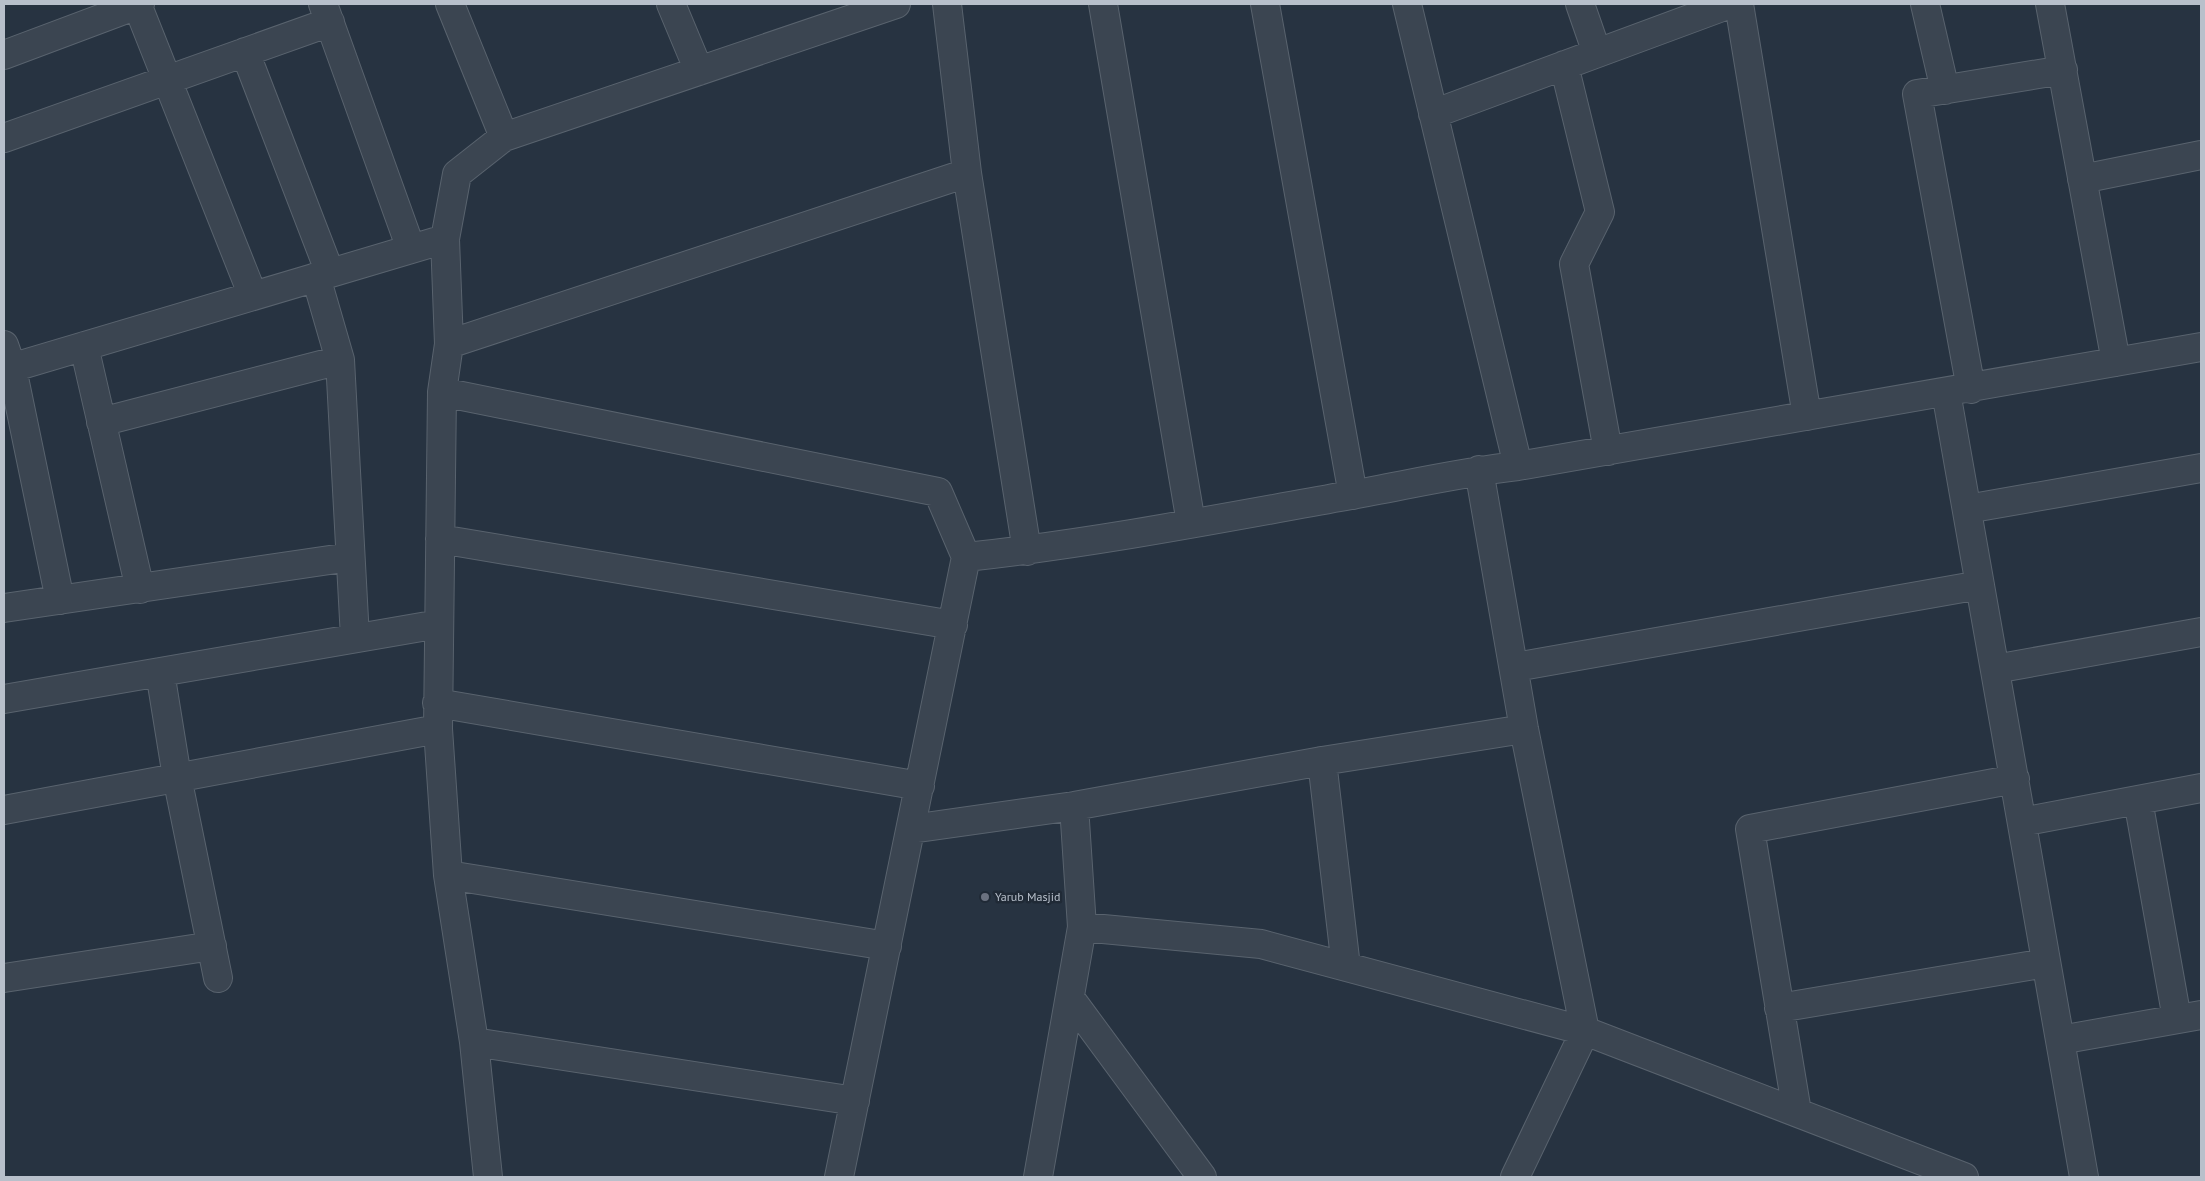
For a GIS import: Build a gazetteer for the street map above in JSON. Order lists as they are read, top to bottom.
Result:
{
  "places": ["Yarub Masjid"]
}
